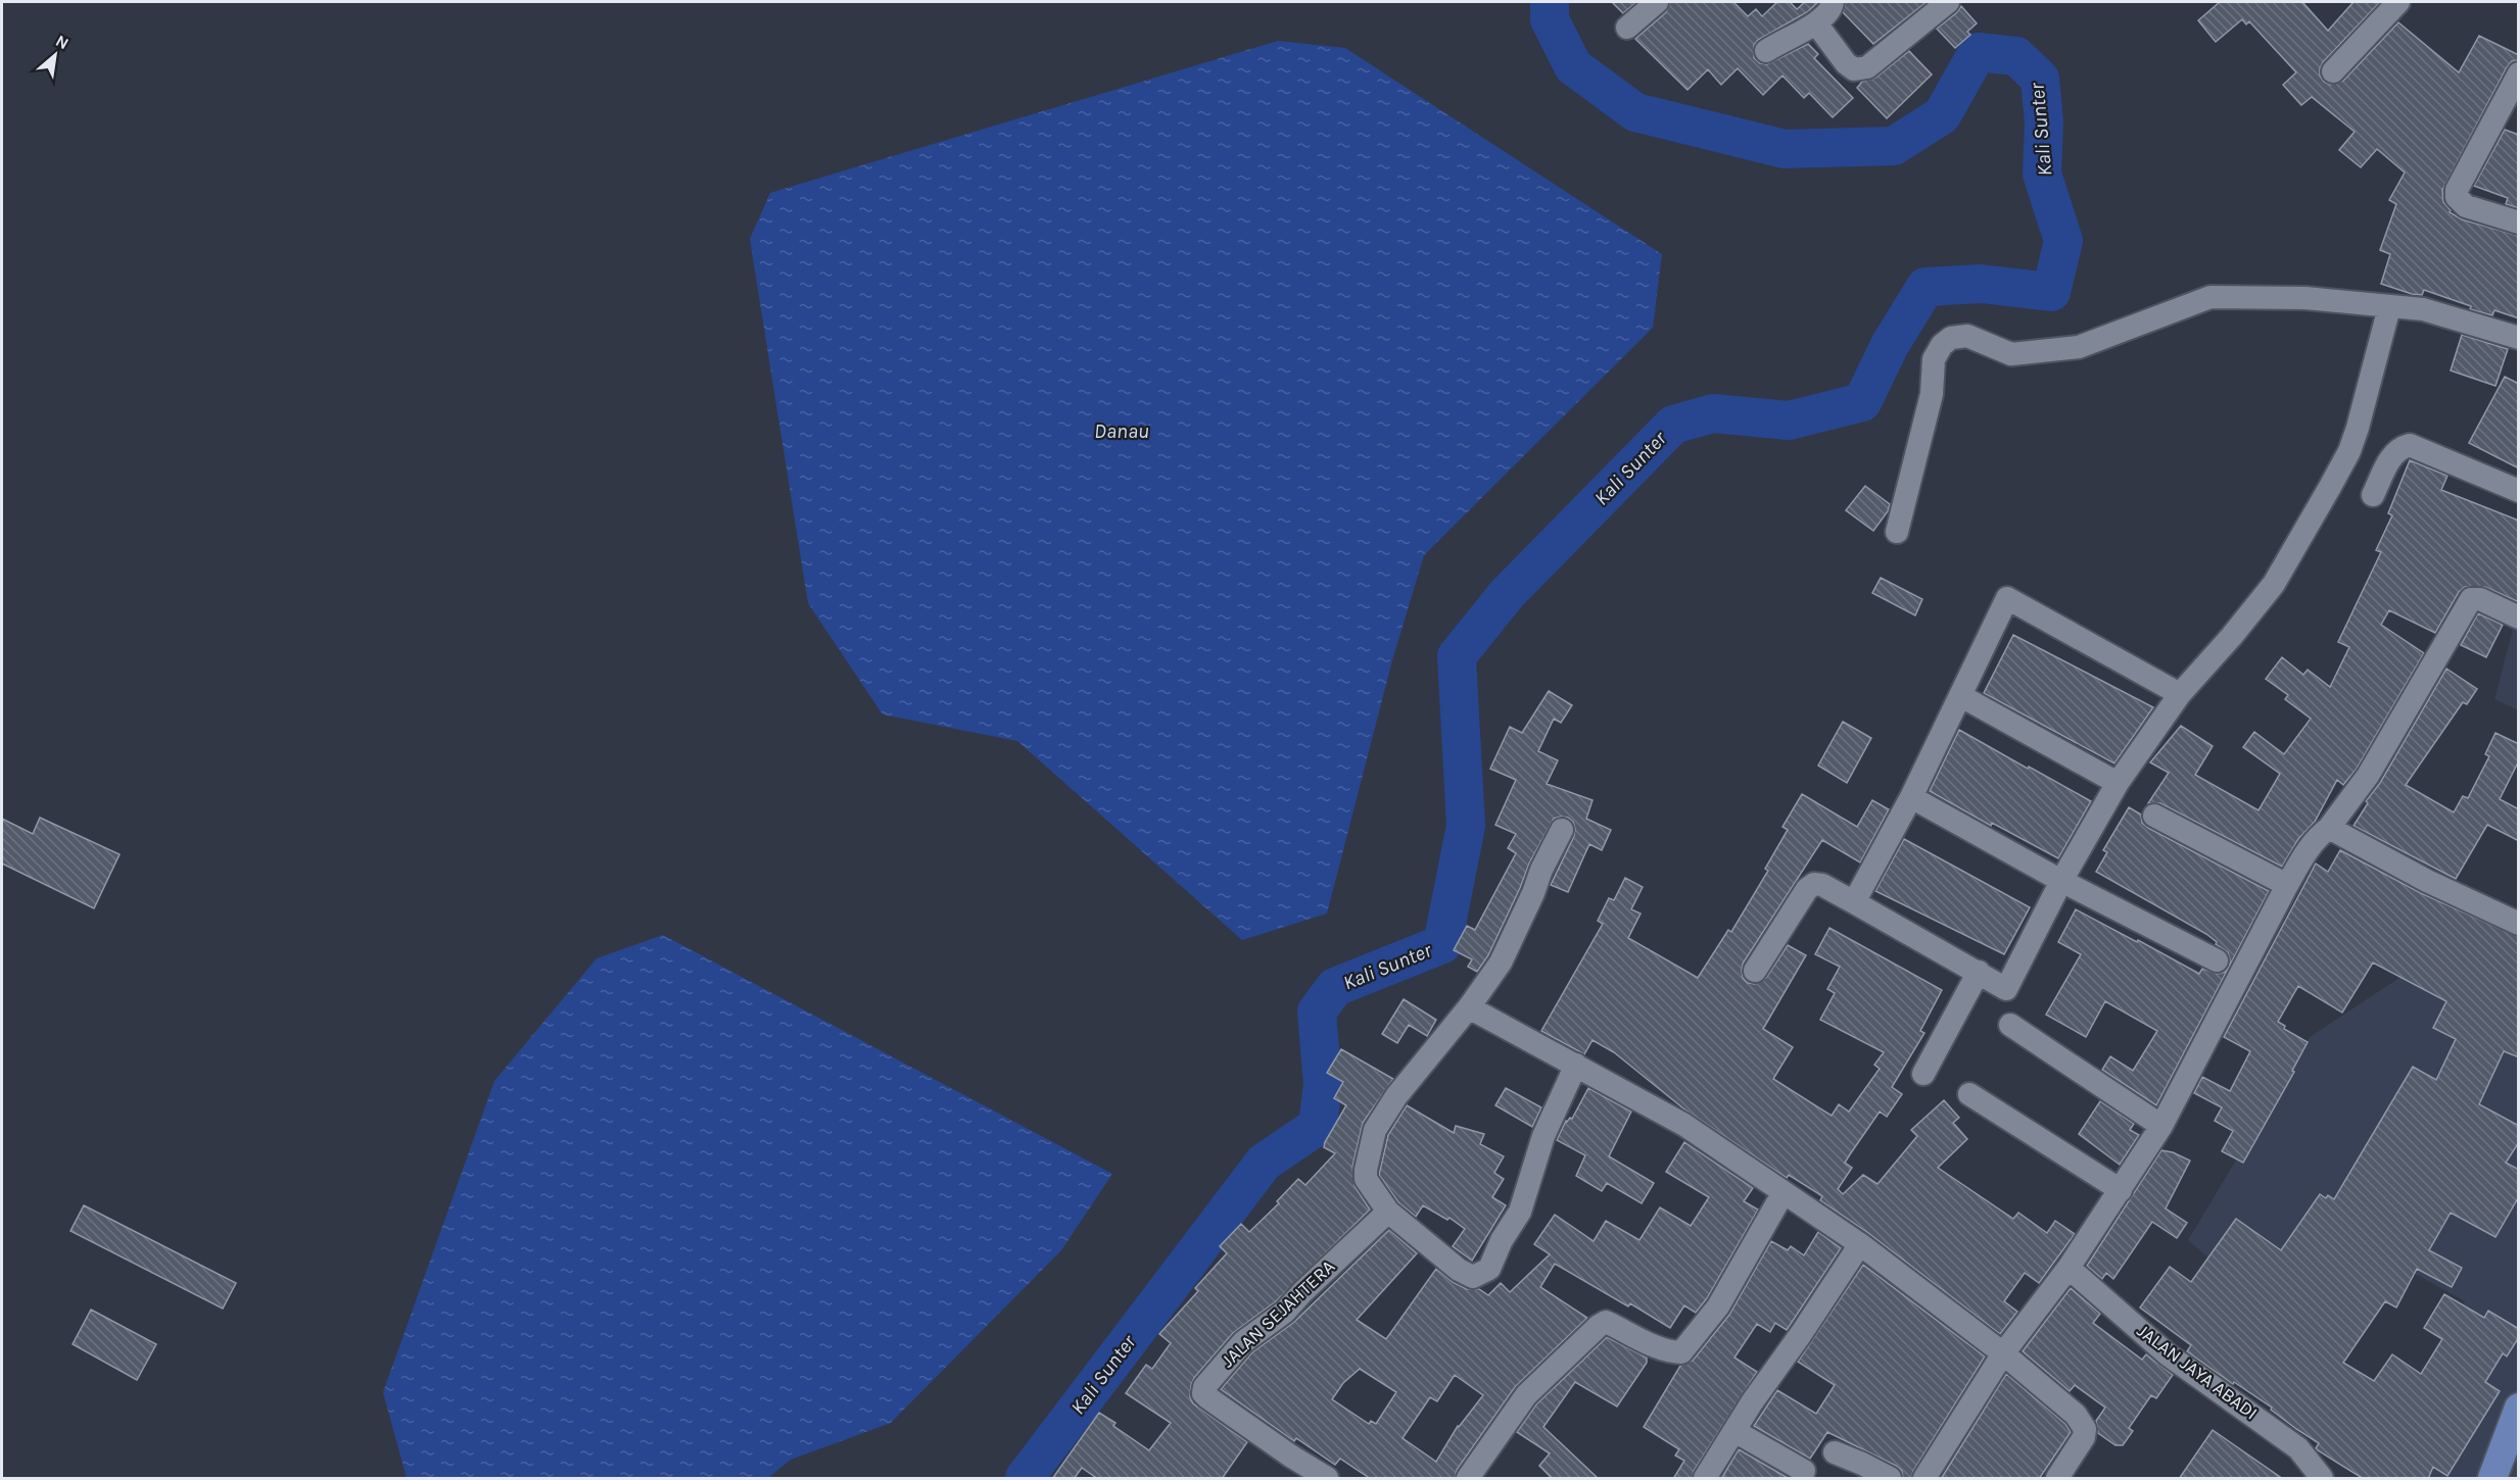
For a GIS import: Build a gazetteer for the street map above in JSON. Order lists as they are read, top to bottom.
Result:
{
  "streets": {
    "street": ["JALAN SEJAHTERA", "JALAN JAYA ABADI"]
  },
  "water": ["Kali Sunter", "Danau"],
  "north": "top right"
}
